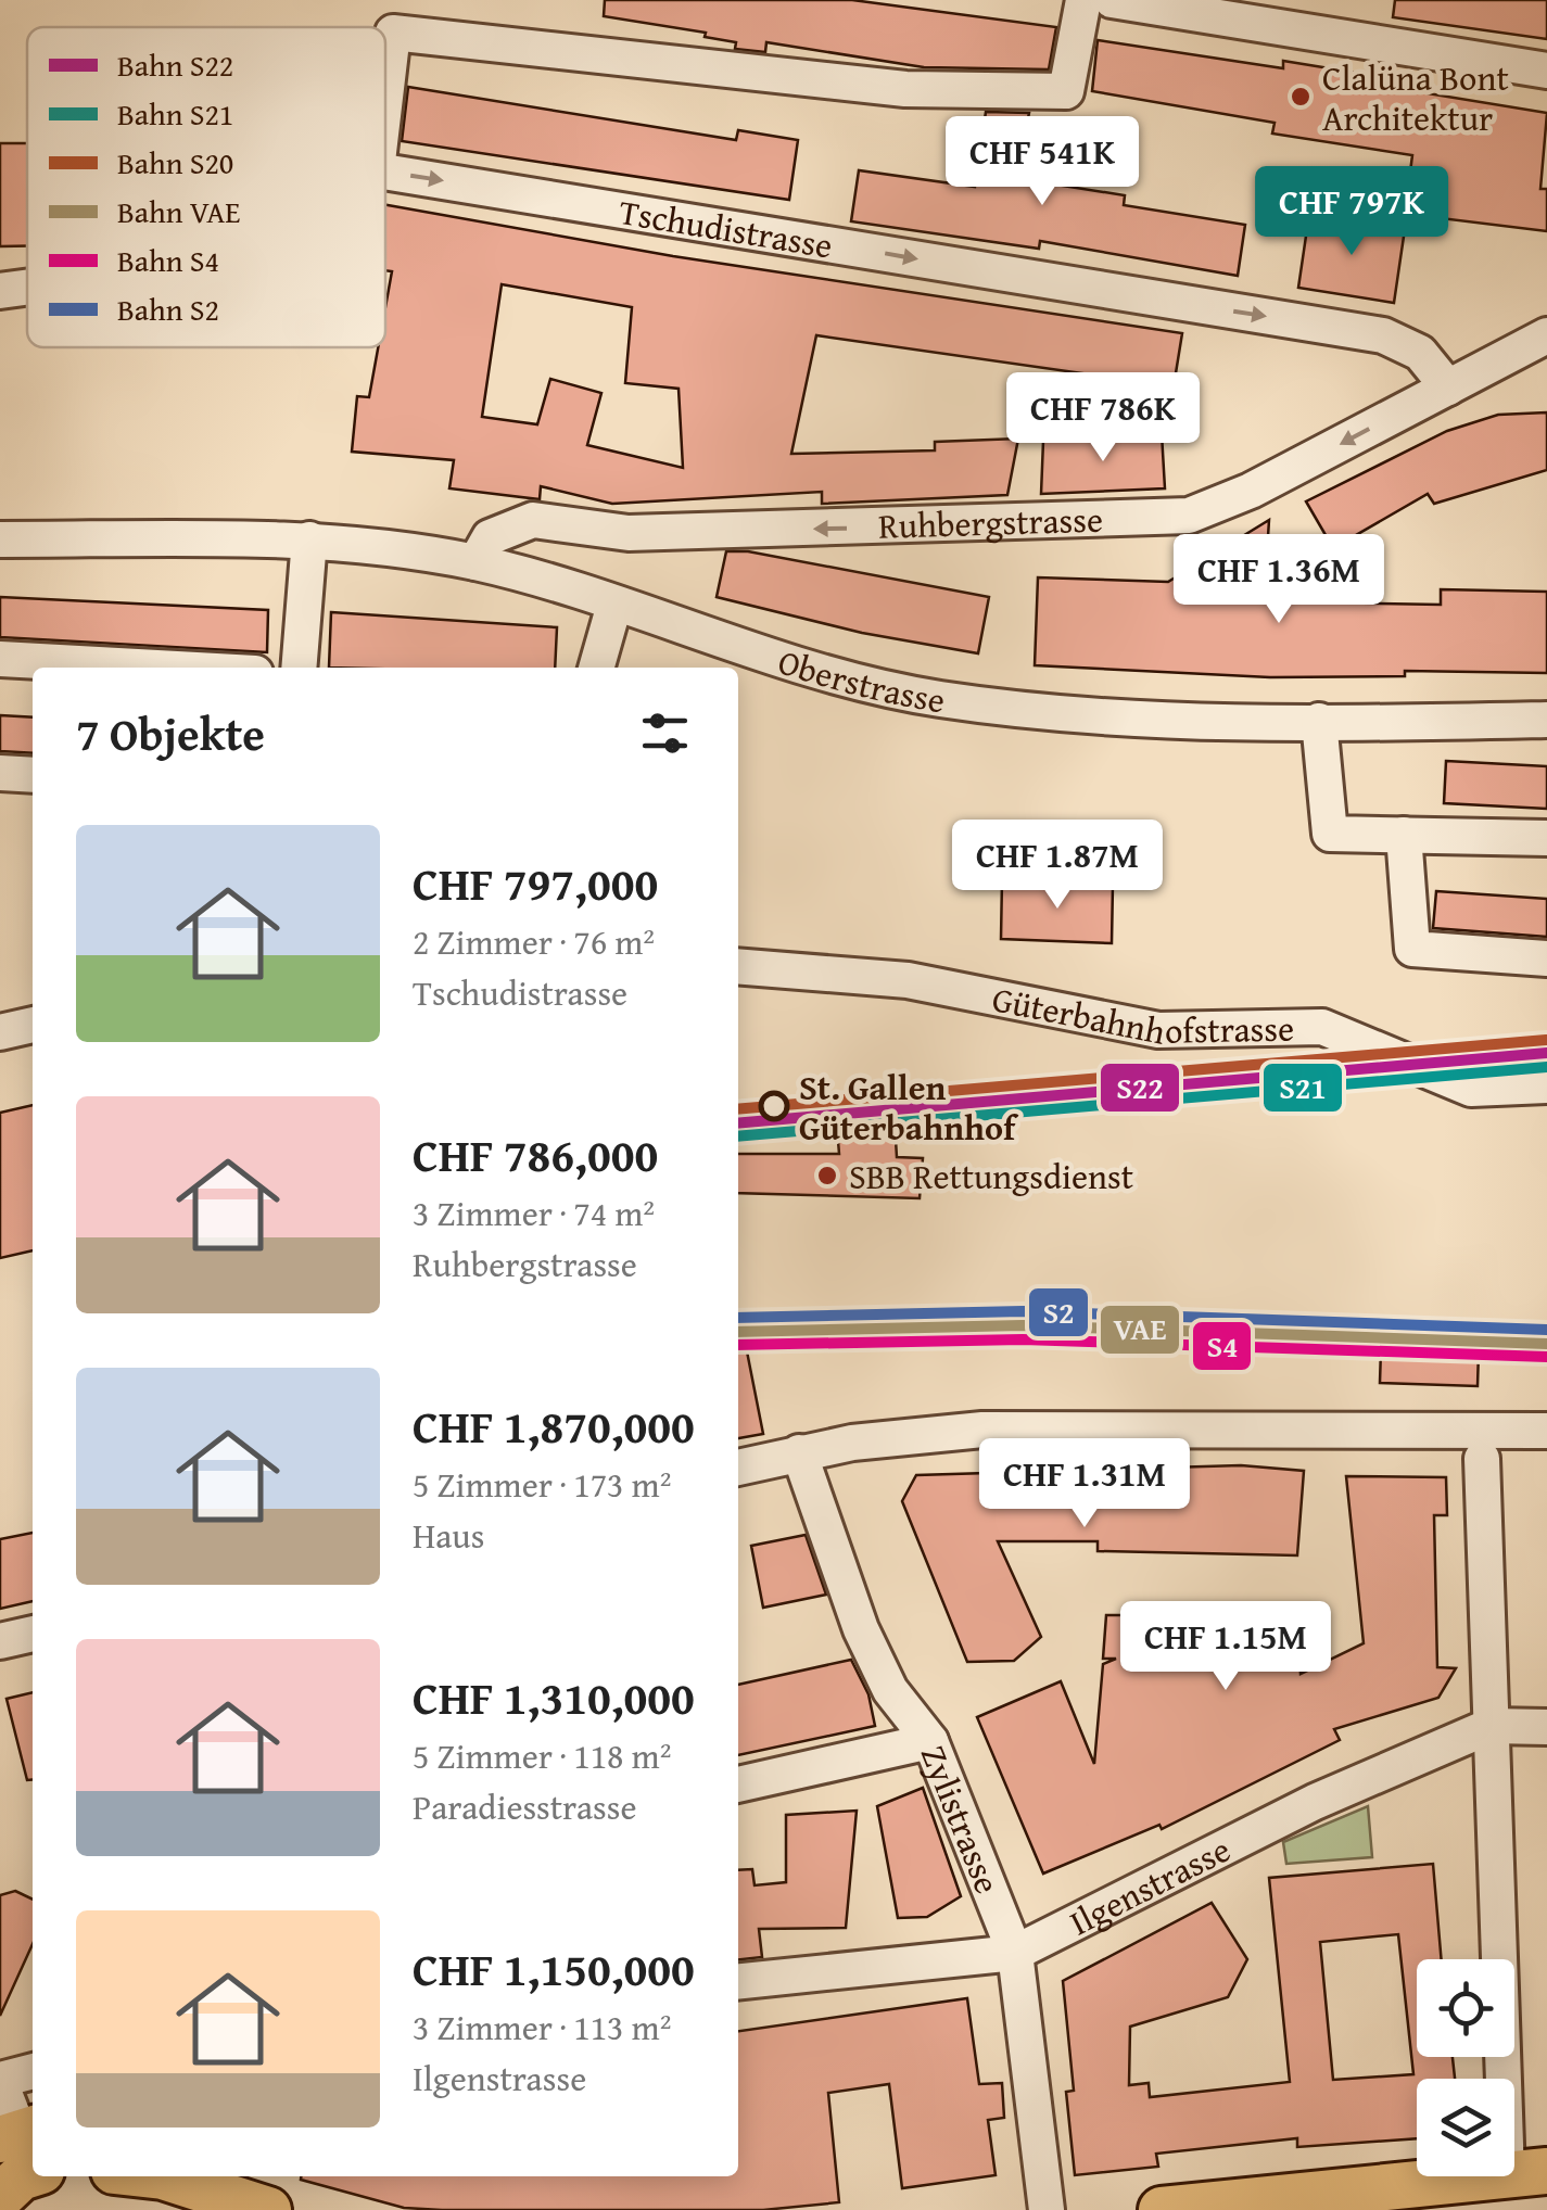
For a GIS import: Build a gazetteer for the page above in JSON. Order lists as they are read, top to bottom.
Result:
{
  "streets": {
    "street": [
      "Tschudistrasse",
      "Ruhbergstrasse",
      "Oberstrasse",
      "Güterbahnhofstrasse",
      "Zylistrasse",
      "Ilgenstrasse"
    ]
  },
  "crossings": [
    ["Tschudistrasse", "Ruhbergstrasse"],
    ["Ruhbergstrasse", "Oberstrasse"],
    ["Zylistrasse", "Ilgenstrasse"]
  ],
  "one_way": ["Ruhbergstrasse"],
  "places": ["Clalüna Bont Architektur", "St. Gallen Güterbahnhof", "SBB Rettungsdienst"],
  "lines": [
    "rail line S20",
    "rail line S22",
    "rail line S21",
    "rail line S2",
    "rail line VAE",
    "rail line S4"
  ],
  "legend": [
    "Bahn S22",
    "Bahn S21",
    "Bahn S20",
    "Bahn VAE",
    "Bahn S4",
    "Bahn S2"
  ],
  "page": {
    "price": [
      "CHF 541K",
      "CHF 797K",
      "CHF 786K",
      "CHF 1.36M",
      "CHF 1.87M",
      "CHF 1.31M",
      "CHF 1.15M"
    ],
    "heading": "7 Objekte",
    "list": [
      {
        "name": "CHF 797,000",
        "note": "2 Zimmer · 76 m² · Tschudistrasse"
      },
      {
        "name": "CHF 786,000",
        "note": "3 Zimmer · 74 m² · Ruhbergstrasse"
      },
      {
        "name": "CHF 1,870,000",
        "note": "5 Zimmer · 173 m² · Haus"
      },
      {
        "name": "CHF 1,310,000",
        "note": "5 Zimmer · 118 m² · Paradiesstrasse"
      },
      {
        "name": "CHF 1,150,000",
        "note": "3 Zimmer · 113 m² · Ilgenstrasse"
      }
    ]
  }
}
